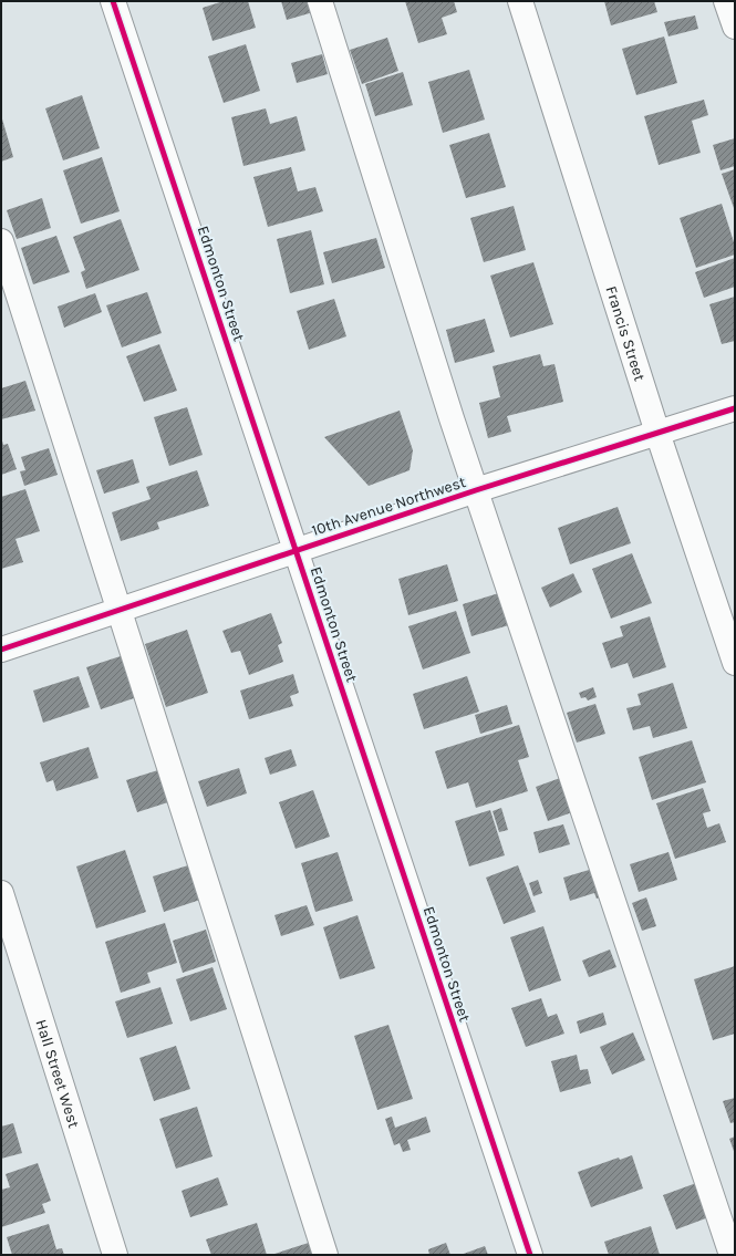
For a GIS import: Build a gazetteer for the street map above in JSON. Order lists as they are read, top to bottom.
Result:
{
  "streets": {
    "street": [
      "Edmonton Street",
      "Francis Street",
      "10th Avenue Northwest",
      "Hall Street West"
    ]
  },
  "crossings": [
    ["Edmonton Street", "10th Avenue Northwest"],
    ["Francis Street", "10th Avenue Northwest"]
  ]
}
